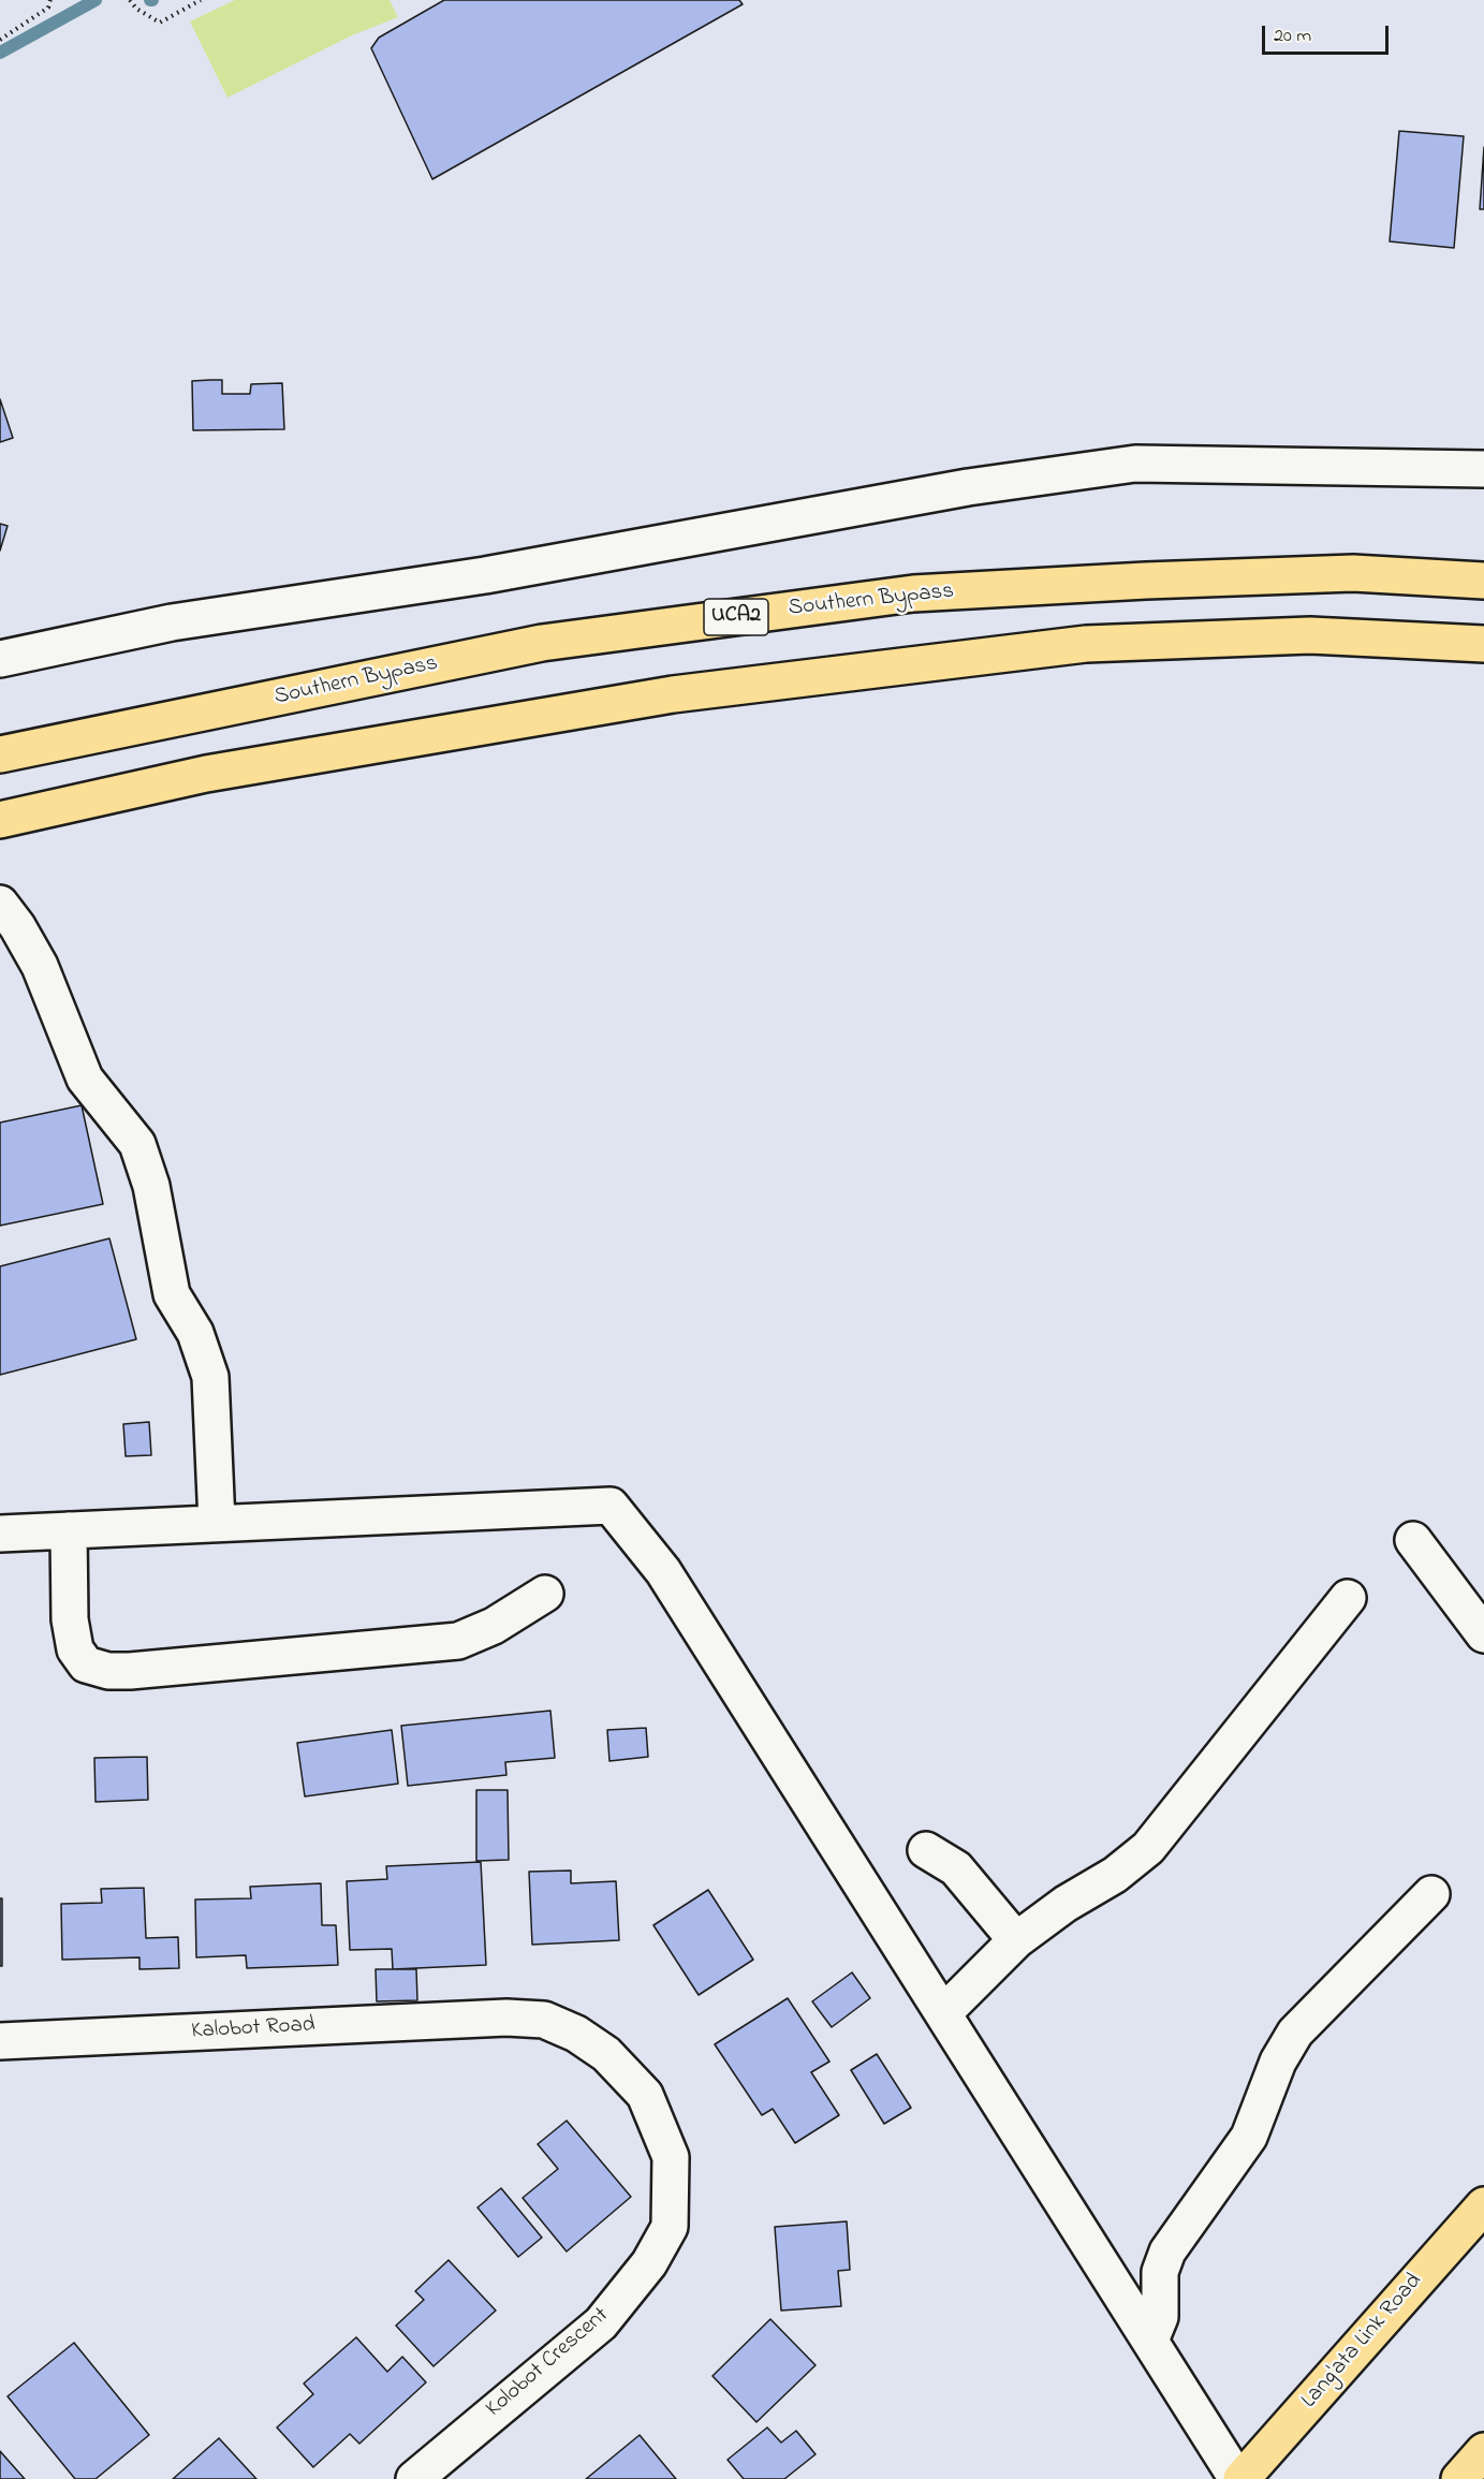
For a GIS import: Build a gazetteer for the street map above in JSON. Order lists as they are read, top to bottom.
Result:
{
  "streets": {
    "main road": ["Southern Bypass", "UCA2", "Lang'ata Link Road"],
    "street": ["Kalobot Road", "Kolobot Crescent"]
  },
  "crossings": [
    ["Kalobot Road", "Kolobot Crescent"]
  ],
  "scale_bar": "20 m"
}
